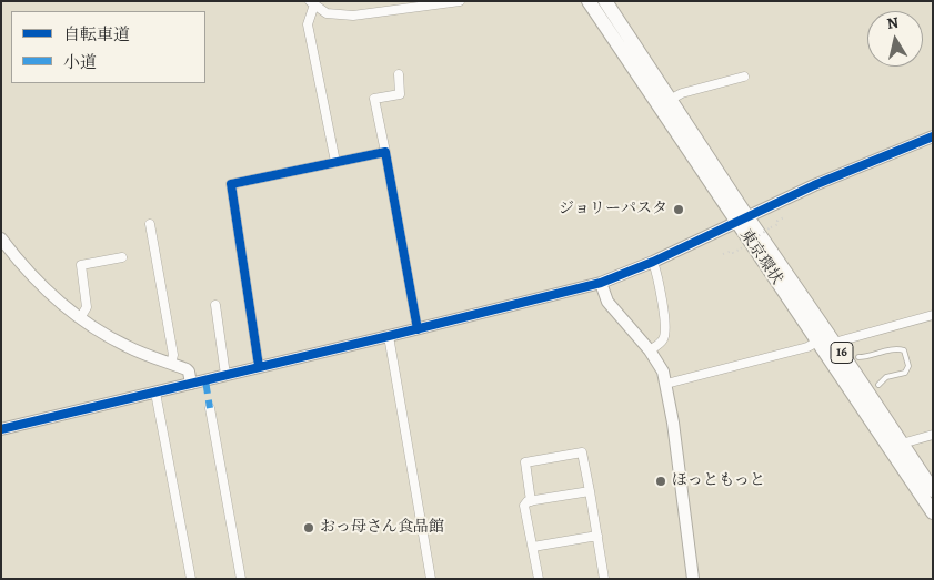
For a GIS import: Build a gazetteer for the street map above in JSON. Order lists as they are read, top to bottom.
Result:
{
  "streets": {
    "highway": ["東京環状", "16"]
  },
  "places": ["ジョリーパスタ", "ほっともっと", "おっ母さん食品館"],
  "legend": ["自転車道", "小道"],
  "north": "top"
}
